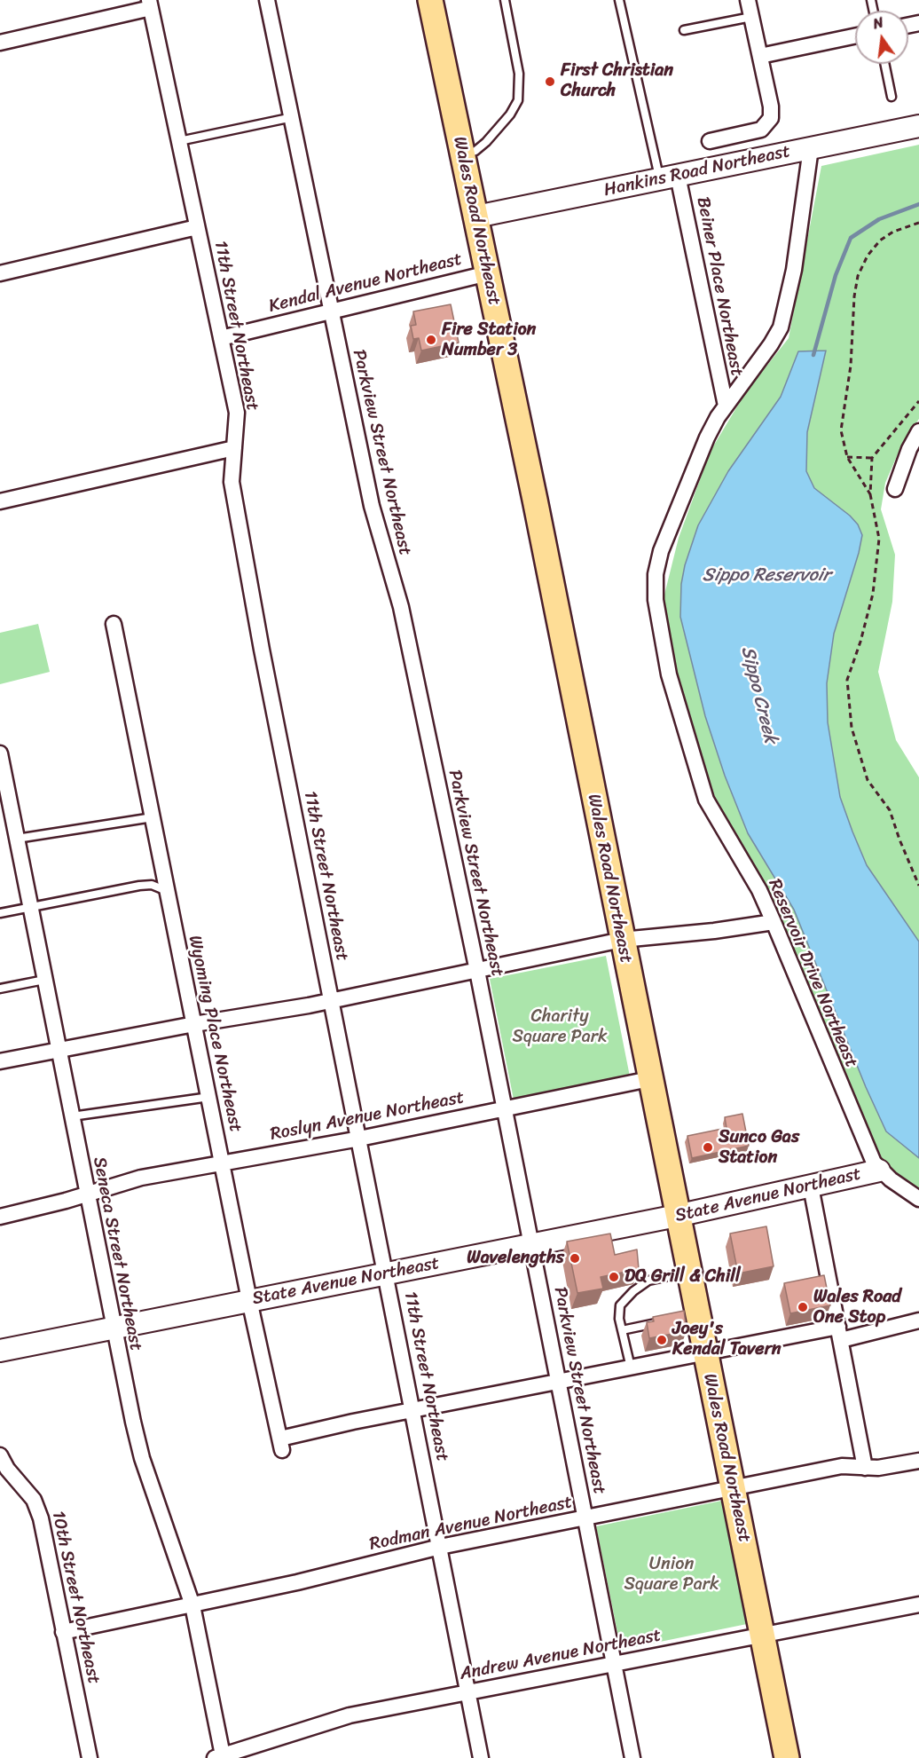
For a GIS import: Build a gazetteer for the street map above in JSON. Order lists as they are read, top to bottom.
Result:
{
  "streets": {
    "main road": ["Wales Road Northeast"],
    "street": [
      "Hankins Road Northeast",
      "Kendal Avenue Northeast",
      "Beiner Place Northeast",
      "11th Street Northeast",
      "Parkview Street Northeast",
      "Reservoir Drive Northeast",
      "Wyoming Place Northeast",
      "Roslyn Avenue Northeast",
      "State Avenue Northeast",
      "Seneca Street Northeast",
      "Rodman Avenue Northeast",
      "10th Street Northeast",
      "Andrew Avenue Northeast"
    ]
  },
  "crossings": [
    ["Hankins Road Northeast", "Wales Road Northeast"],
    ["Hankins Road Northeast", "Beiner Place Northeast"],
    ["Hankins Road Northeast", "Reservoir Drive Northeast"],
    ["Wales Road Northeast", "Kendal Avenue Northeast"],
    ["Wales Road Northeast", "Roslyn Avenue Northeast"],
    ["Wales Road Northeast", "State Avenue Northeast"],
    ["Wales Road Northeast", "Rodman Avenue Northeast"],
    ["Wales Road Northeast", "Andrew Avenue Northeast"],
    ["Kendal Avenue Northeast", "11th Street Northeast"],
    ["Kendal Avenue Northeast", "Parkview Street Northeast"],
    ["Beiner Place Northeast", "Reservoir Drive Northeast"],
    ["11th Street Northeast", "Wyoming Place Northeast"],
    ["11th Street Northeast", "Roslyn Avenue Northeast"],
    ["11th Street Northeast", "State Avenue Northeast"],
    ["11th Street Northeast", "Rodman Avenue Northeast"],
    ["11th Street Northeast", "Andrew Avenue Northeast"],
    ["Parkview Street Northeast", "Roslyn Avenue Northeast"],
    ["Parkview Street Northeast", "State Avenue Northeast"],
    ["Parkview Street Northeast", "Rodman Avenue Northeast"],
    ["Parkview Street Northeast", "Andrew Avenue Northeast"],
    ["Reservoir Drive Northeast", "State Avenue Northeast"],
    ["Wyoming Place Northeast", "Roslyn Avenue Northeast"],
    ["Wyoming Place Northeast", "State Avenue Northeast"],
    ["Roslyn Avenue Northeast", "Seneca Street Northeast"],
    ["State Avenue Northeast", "Seneca Street Northeast"],
    ["Seneca Street Northeast", "Rodman Avenue Northeast"],
    ["Seneca Street Northeast", "Andrew Avenue Northeast"],
    ["Rodman Avenue Northeast", "10th Street Northeast"]
  ],
  "water": ["Sippo Reservoir", "Sippo Creek"],
  "parks": ["Charity Square Park", "Union Square Park"],
  "places": [
    "First Christian Church",
    "Fire Station Number 3",
    "Sunco Gas Station",
    "Wavelengths",
    "DQ Grill & Chill",
    "Wales Road One Stop",
    "Joey's Kendal Tavern"
  ],
  "north": "top"
}
